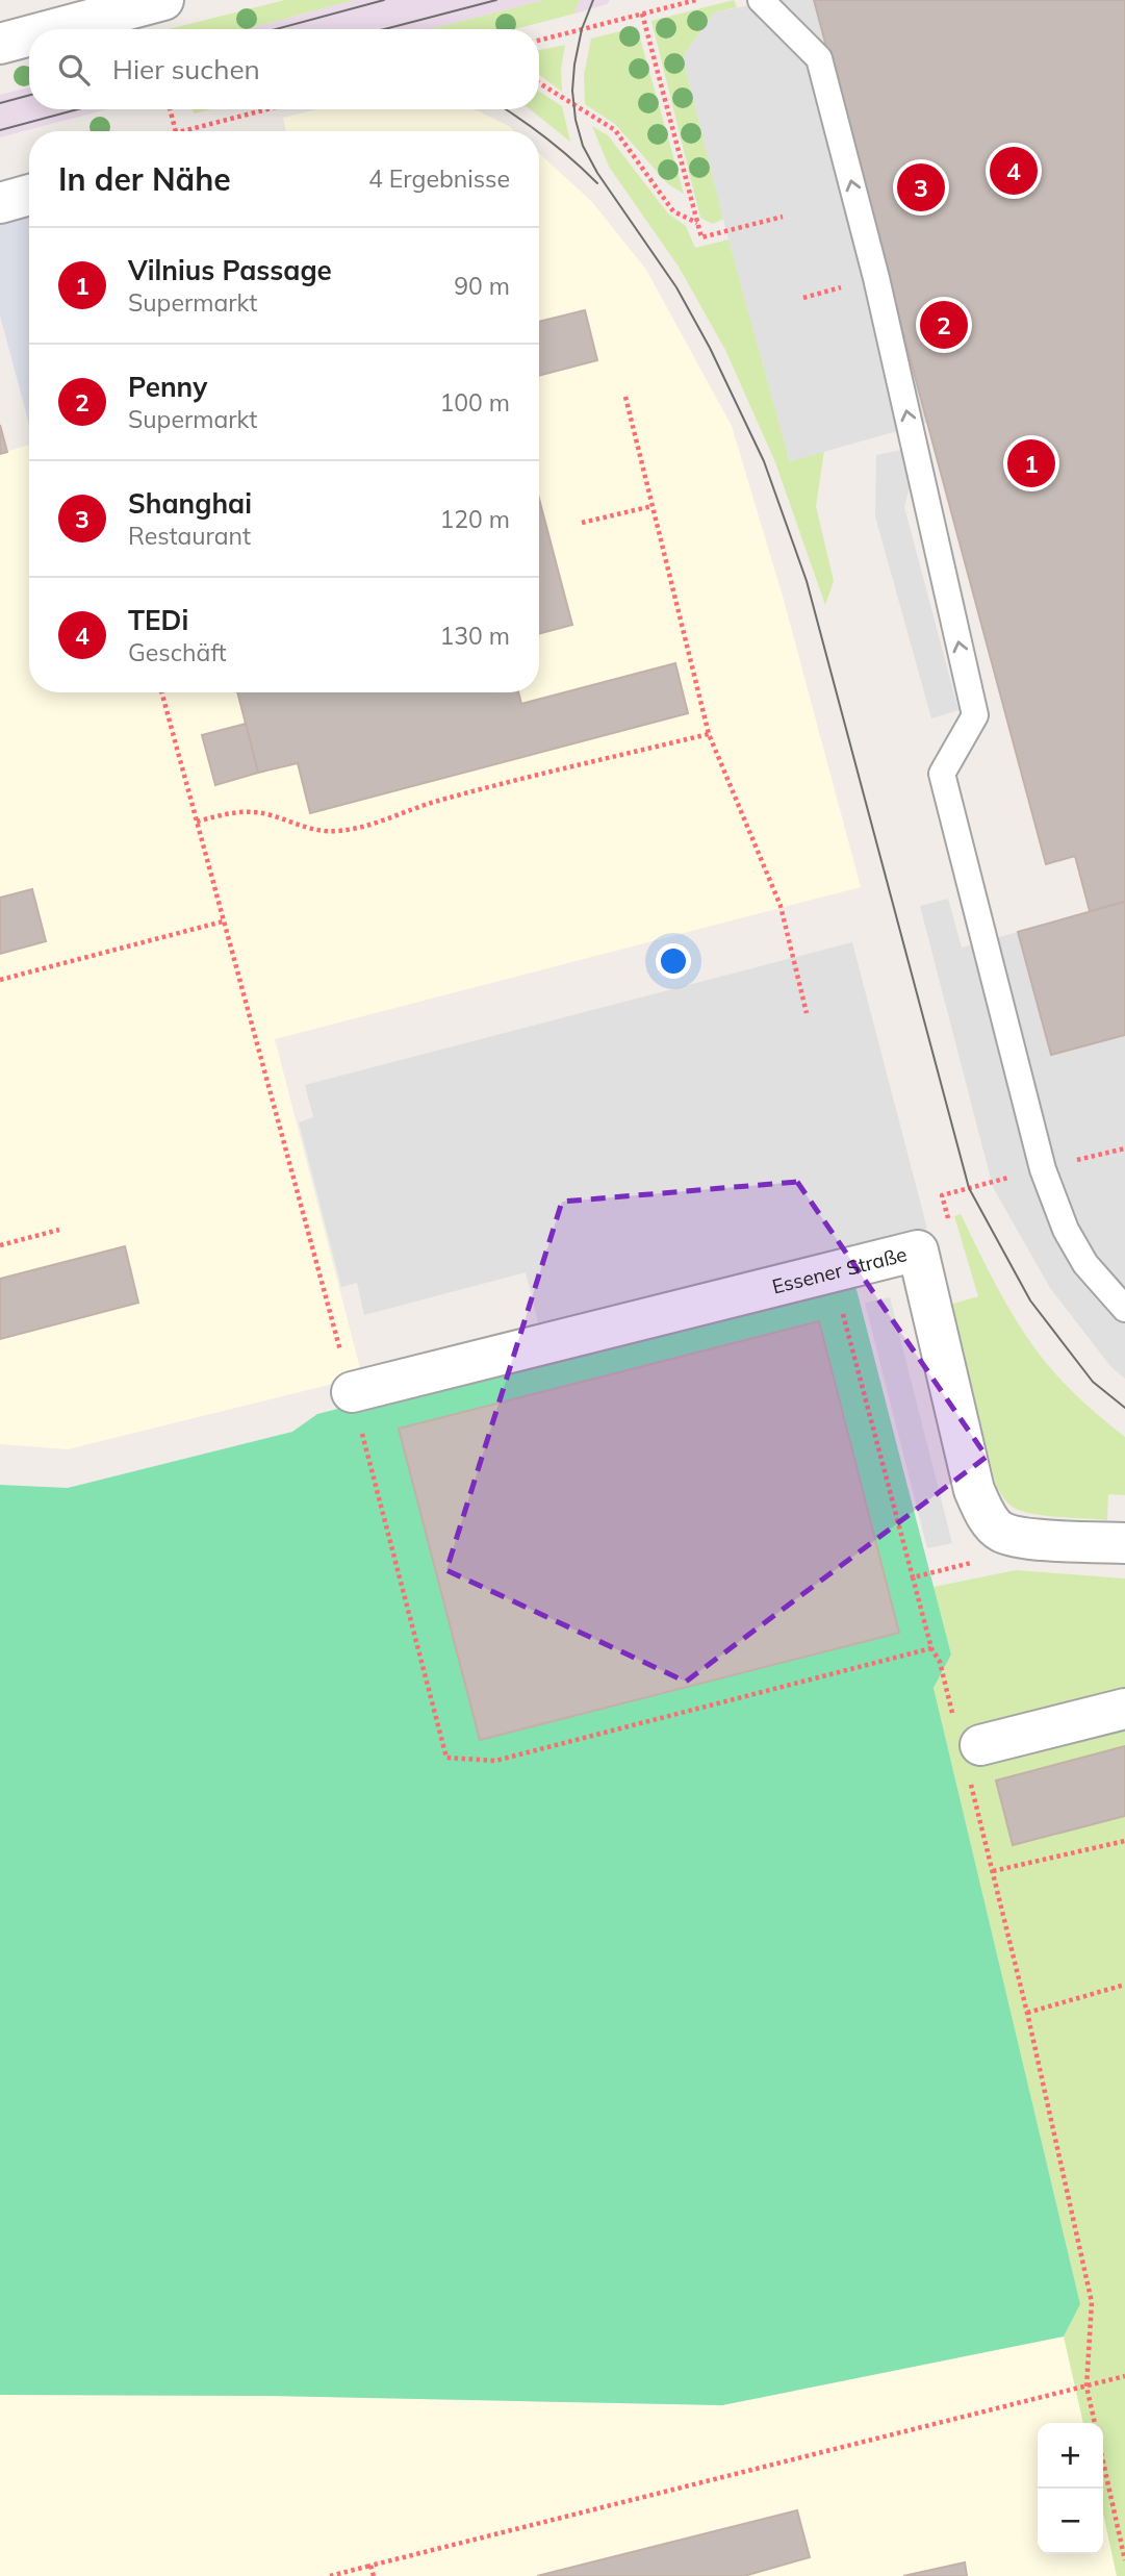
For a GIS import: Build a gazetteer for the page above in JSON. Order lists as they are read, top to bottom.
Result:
{
  "streets": {
    "street": ["Essener Straße"]
  },
  "page": {
    "search": "Hier suchen",
    "heading": ["In der Nähe", "4 Ergebnisse"],
    "pins": [
      "4",
      "3",
      "2",
      "1"
    ],
    "list": [
      {
        "mark": "1",
        "name": "Vilnius Passage",
        "note": "Supermarkt",
        "value": "90 m"
      },
      {
        "mark": "2",
        "name": "Penny",
        "note": "Supermarkt",
        "value": "100 m"
      },
      {
        "mark": "3",
        "name": "Shanghai",
        "note": "Restaurant",
        "value": "120 m"
      },
      {
        "mark": "4",
        "name": "TEDi",
        "note": "Geschäft",
        "value": "130 m"
      }
    ],
    "map_buttons": ["+", "−"]
  }
}
